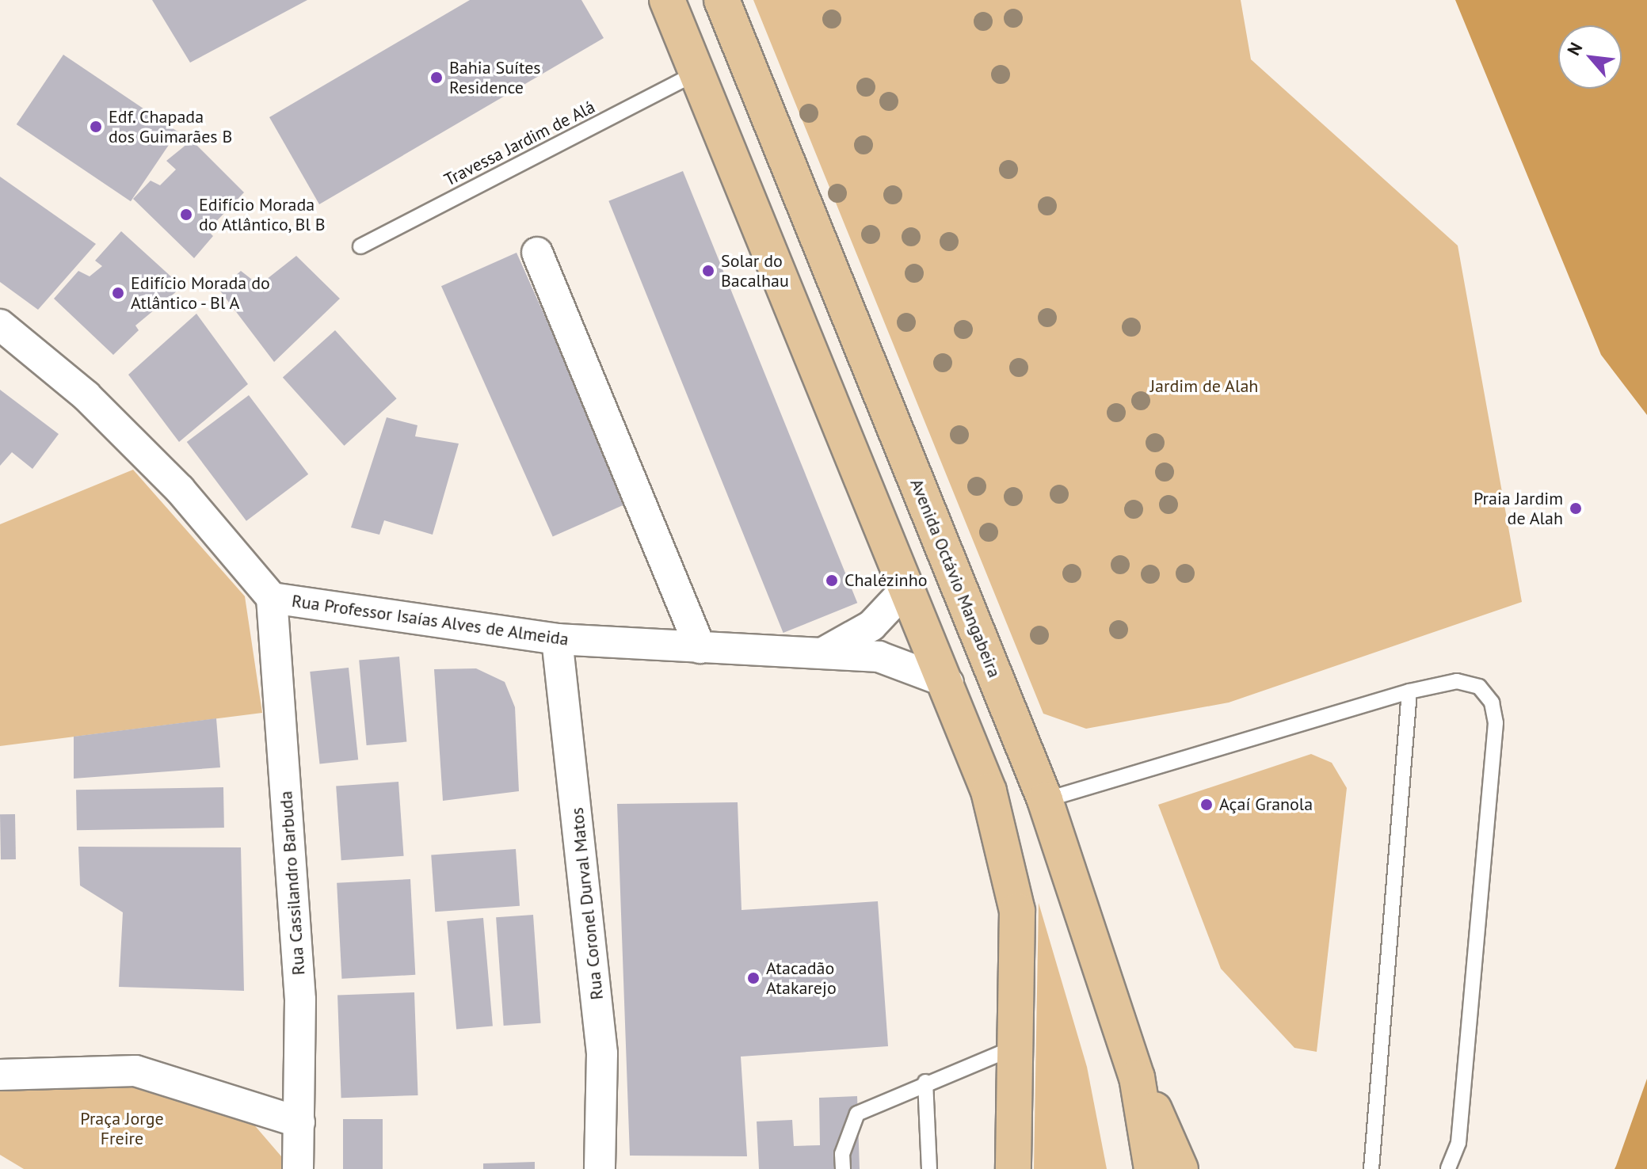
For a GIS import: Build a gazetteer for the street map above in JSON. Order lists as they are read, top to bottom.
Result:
{
  "streets": {
    "main road": ["Avenida Octávio Mangabeira"],
    "street": ["Rua Professor Isaías Alves de Almeida", "Rua Cassilandro Barbuda", "Rua Coronel Durval Matos"],
    "lane": ["Travessa Jardim de Alá"]
  },
  "crossings": [
    ["Rua Professor Isaías Alves de Almeida", "Rua Cassilandro Barbuda"],
    ["Rua Professor Isaías Alves de Almeida", "Rua Coronel Durval Matos"]
  ],
  "parks": ["Jardim de Alah", "Praça Jorge Freire"],
  "places": [
    "Bahia Suítes Residence",
    "Edf. Chapada dos Guimarães B",
    "Edifício Morada do Atlântico, Bl B",
    "Solar do Bacalhau",
    "Edifício Morada do Atlântico - Bl A",
    "Praia Jardim de Alah",
    "Chalézinho",
    "Açaí Granola",
    "Atacadão Atakarejo"
  ],
  "north": "top left"
}
